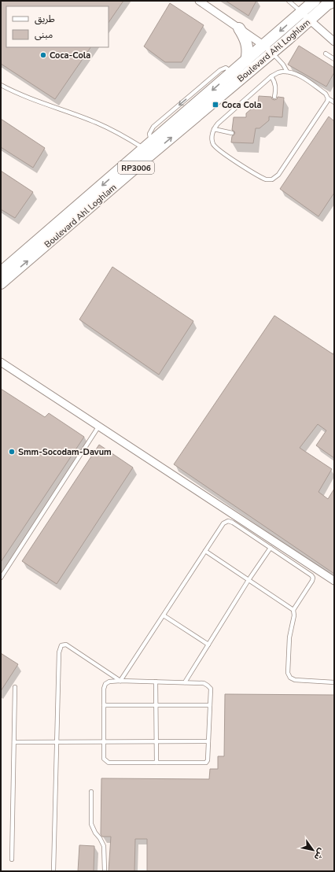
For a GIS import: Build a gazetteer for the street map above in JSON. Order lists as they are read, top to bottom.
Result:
{
  "streets": {
    "main road": ["Boulevard Ahl Loghlam", "RP3006"]
  },
  "places": {
    "other": ["Coca-Cola", "Smm-Socodam-Davum"],
    "transit": ["Coca Cola"]
  },
  "legend": ["طريق", "مبنى"],
  "north": "bottom right"
}
